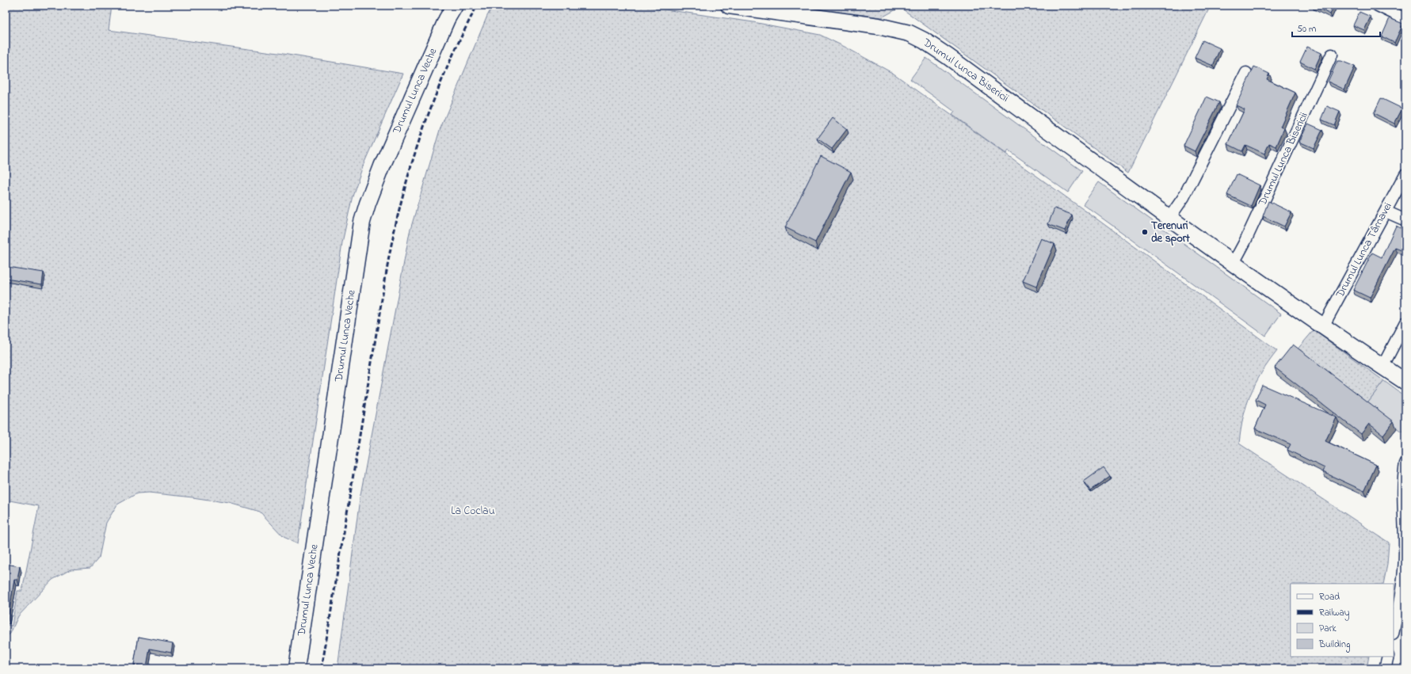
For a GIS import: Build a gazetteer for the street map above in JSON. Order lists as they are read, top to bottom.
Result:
{
  "streets": {
    "street": ["Drumul Lunca Bisericii", "Drumul Lunca Veche", "Drumul Lunca Târnavei"]
  },
  "crossings": [
    ["Drumul Lunca Bisericii", "Drumul Lunca Târnavei"]
  ],
  "parks": ["La Coclau"],
  "places": ["Terenuri de sport"],
  "legend": [
    "Road",
    "Railway",
    "Park",
    "Building"
  ],
  "scale_bar": "50 m"
}
